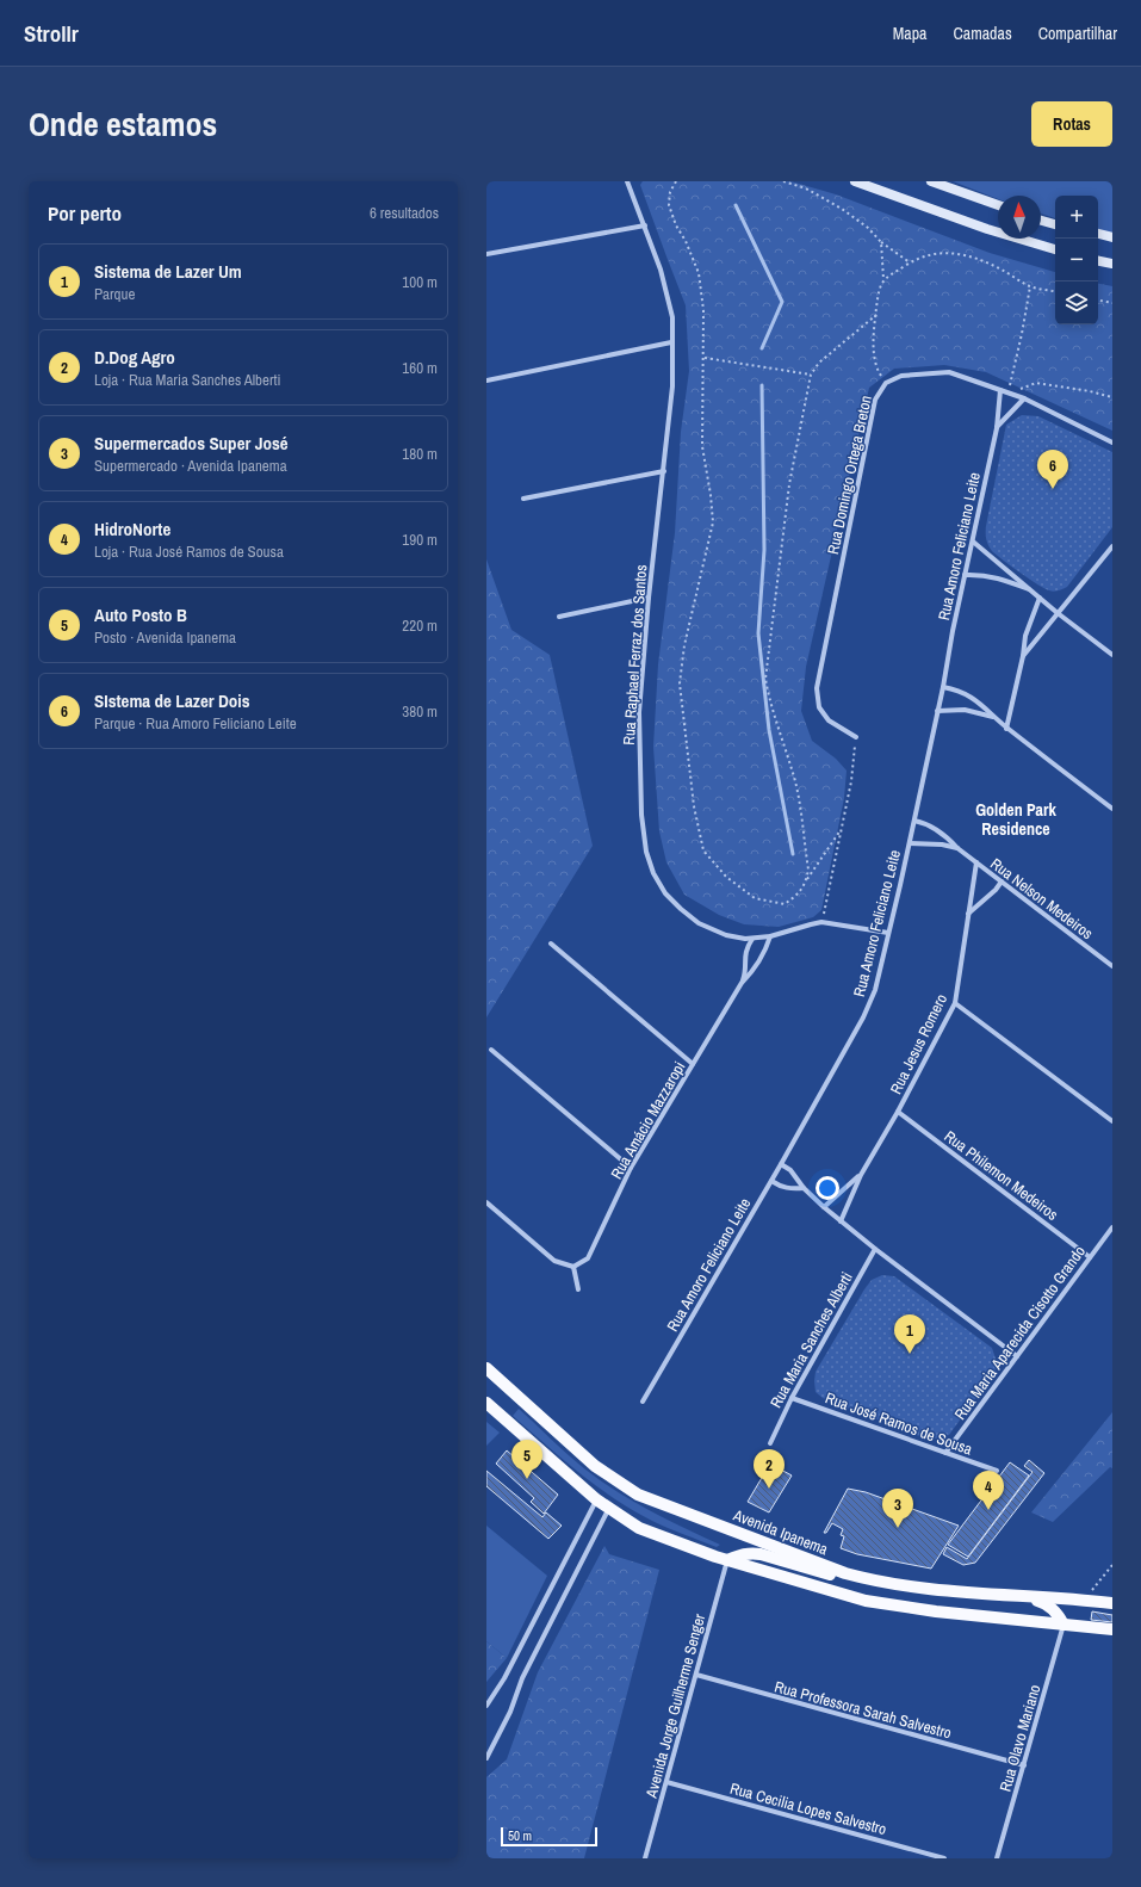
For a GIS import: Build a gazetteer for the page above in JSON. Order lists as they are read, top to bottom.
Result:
{
  "streets": {
    "main road": ["Avenida Ipanema"],
    "street": [
      "Rua Domingo Ortega Breton",
      "Rua Amoro Feliciano Leite",
      "Rua Raphael Ferraz dos Santos",
      "Rua Nelson Medeiros",
      "Rua Jesus Romero",
      "Rua Amácio Mazzaropi",
      "Rua Philemon Medeiros",
      "Rua Maria Aparecida Cisotto Grando",
      "Rua Maria Sanches Alberti",
      "Rua José Ramos de Sousa",
      "Avenida Jorge Guilherme Senger",
      "Rua Professora Sarah Salvestro",
      "Rua Olavo Mariano",
      "Rua Cecilia Lopes Salvestro"
    ]
  },
  "crossings": [
    ["Rua Domingo Ortega Breton", "Rua Amoro Feliciano Leite"],
    ["Rua Amoro Feliciano Leite", "Rua Raphael Ferraz dos Santos"],
    ["Rua Amoro Feliciano Leite", "Rua Nelson Medeiros"],
    ["Rua Raphael Ferraz dos Santos", "Rua Amácio Mazzaropi"],
    ["Rua Nelson Medeiros", "Rua Jesus Romero"],
    ["Rua Jesus Romero", "Rua Philemon Medeiros"],
    ["Rua Philemon Medeiros", "Rua Maria Aparecida Cisotto Grando"],
    ["Rua Maria Aparecida Cisotto Grando", "Rua José Ramos de Sousa"],
    ["Rua Maria Sanches Alberti", "Rua José Ramos de Sousa"],
    ["Avenida Jorge Guilherme Senger", "Rua Professora Sarah Salvestro"],
    ["Avenida Jorge Guilherme Senger", "Rua Cecilia Lopes Salvestro"],
    ["Rua Professora Sarah Salvestro", "Rua Olavo Mariano"]
  ],
  "districts": ["Golden Park Residence"],
  "scale_bar": "50 m",
  "north": "top",
  "page": {
    "header": "Strollr",
    "nav": ["Mapa", "Camadas", "Compartilhar"],
    "title": "Onde estamos",
    "buttons": "Rotas",
    "heading": ["Por perto", "6 resultados"],
    "map_buttons": ["+", "−"],
    "list": [
      {
        "mark": "1",
        "name": "Sistema de Lazer Um",
        "note": "Parque",
        "value": "100 m"
      },
      {
        "mark": "2",
        "name": "D.Dog Agro",
        "note": "Loja · Rua Maria Sanches Alberti",
        "value": "160 m"
      },
      {
        "mark": "3",
        "name": "Supermercados Super José",
        "note": "Supermercado · Avenida Ipanema",
        "value": "180 m"
      },
      {
        "mark": "4",
        "name": "HidroNorte",
        "note": "Loja · Rua José Ramos de Sousa",
        "value": "190 m"
      },
      {
        "mark": "5",
        "name": "Auto Posto B",
        "note": "Posto · Avenida Ipanema",
        "value": "220 m"
      },
      {
        "mark": "6",
        "name": "SIstema de Lazer Dois",
        "note": "Parque · Rua Amoro Feliciano Leite",
        "value": "380 m"
      }
    ],
    "pins": [
      "6",
      "1",
      "5",
      "2",
      "4",
      "3"
    ],
    "scale": "50 m"
  }
}
